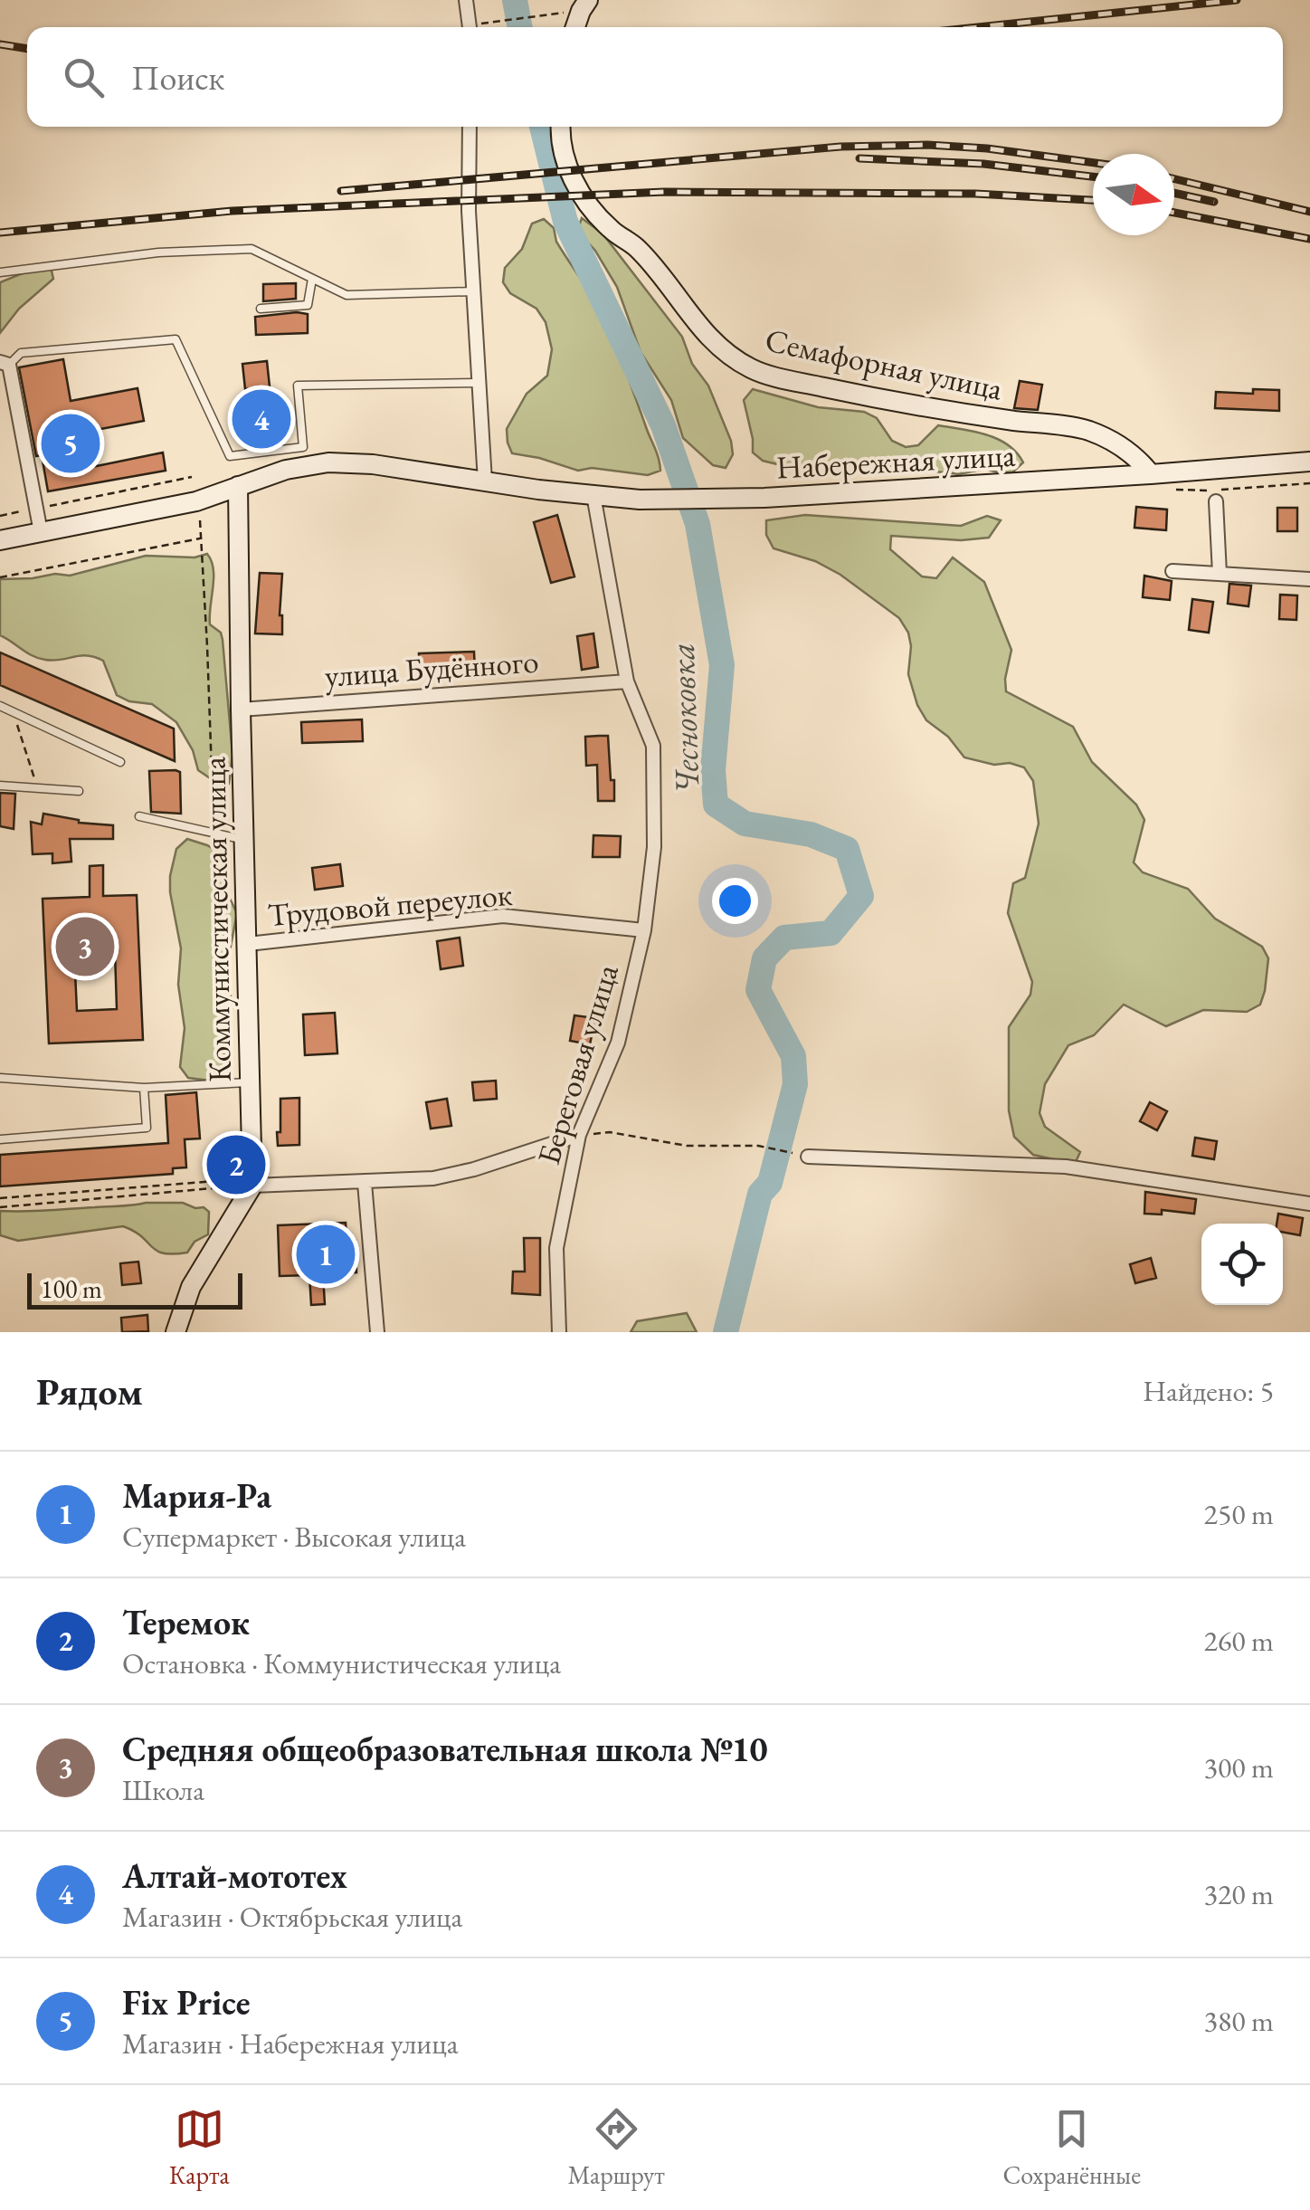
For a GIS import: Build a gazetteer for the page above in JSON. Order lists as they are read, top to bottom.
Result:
{
  "streets": {
    "street": [
      "Семафорная улица",
      "Набережная улица",
      "улица Будённого",
      "Трудовой переулок",
      "Коммунистическая улица",
      "Береговая улица"
    ]
  },
  "crossings": [
    ["Семафорная улица", "Набережная улица"],
    ["Набережная улица", "Коммунистическая улица"],
    ["Набережная улица", "Береговая улица"],
    ["улица Будённого", "Коммунистическая улица"],
    ["улица Будённого", "Береговая улица"],
    ["Трудовой переулок", "Коммунистическая улица"],
    ["Трудовой переулок", "Береговая улица"]
  ],
  "water": ["Чесноковка"],
  "scale_bar": "100 m",
  "north": "right",
  "page": {
    "search": "Поиск",
    "pins": [
      "4",
      "5",
      "3",
      "2",
      "1"
    ],
    "scale": "100 m",
    "heading": ["Рядом", "Найдено: 5"],
    "list": [
      {
        "mark": "1",
        "name": "Мария-Ра",
        "note": "Супермаркет · Высокая улица",
        "value": "250 m"
      },
      {
        "mark": "2",
        "name": "Теремок",
        "note": "Остановка · Коммунистическая улица",
        "value": "260 m"
      },
      {
        "mark": "3",
        "name": "Средняя общеобразовательная школа №10",
        "note": "Школа",
        "value": "300 m"
      },
      {
        "mark": "4",
        "name": "Алтай-мототех",
        "note": "Магазин · Октябрьская улица",
        "value": "320 m"
      },
      {
        "mark": "5",
        "name": "Fix Price",
        "note": "Магазин · Набережная улица",
        "value": "380 m"
      }
    ],
    "nav": ["Карта", "Маршрут", "Сохранённые"]
  }
}
